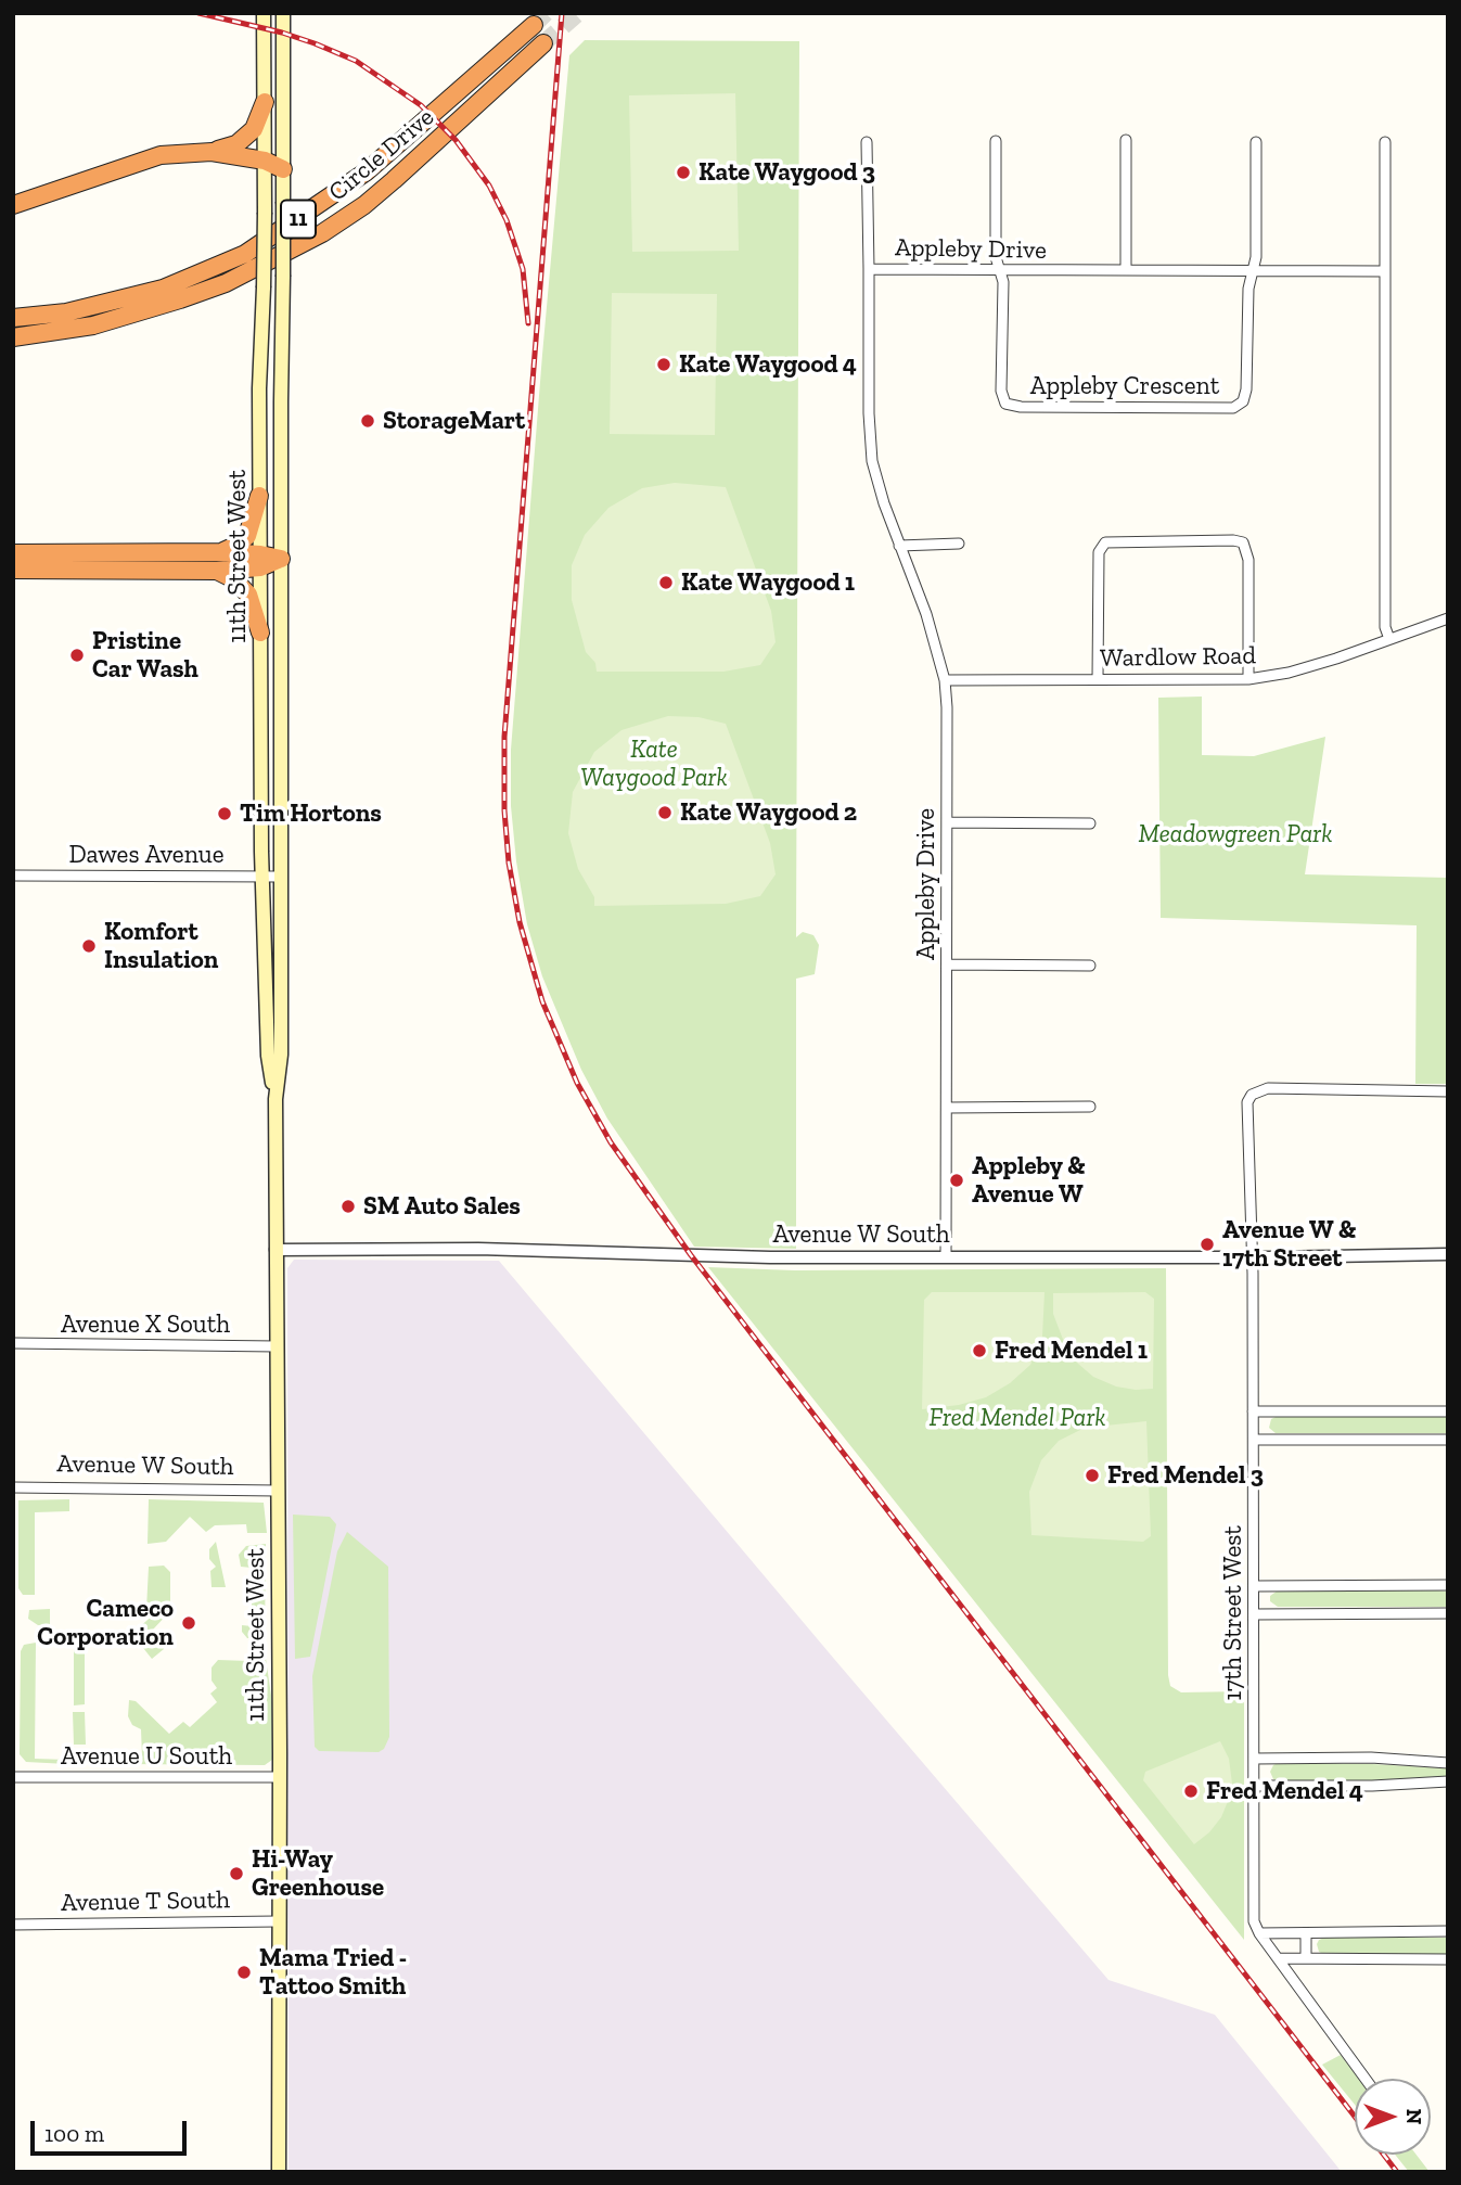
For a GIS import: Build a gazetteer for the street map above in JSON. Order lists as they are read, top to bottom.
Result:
{
  "streets": {
    "highway": ["Circle Drive", "11"],
    "main road": ["11th Street West"],
    "street": [
      "Appleby Drive",
      "Appleby Crescent",
      "Wardlow Road",
      "Dawes Avenue",
      "Avenue W South",
      "Avenue X South",
      "17th Street West",
      "Avenue U South",
      "Avenue T South"
    ]
  },
  "crossings": [
    ["Appleby Drive", "Appleby Crescent"],
    ["Appleby Drive", "Wardlow Road"],
    ["Appleby Drive", "Avenue W South"],
    ["11th Street West", "Dawes Avenue"],
    ["11th Street West", "Avenue W South"],
    ["11th Street West", "Avenue X South"],
    ["11th Street West", "Avenue U South"],
    ["11th Street West", "Avenue T South"],
    ["Avenue W South", "17th Street West"]
  ],
  "parks": ["Kate Waygood Park", "Meadowgreen Park", "Fred Mendel Park"],
  "places": [
    "Kate Waygood 3",
    "Kate Waygood 4",
    "StorageMart",
    "Kate Waygood 1",
    "Pristine Car Wash",
    "Kate Waygood 2",
    "Tim Hortons",
    "Komfort Insulation",
    "Appleby & Avenue W",
    "SM Auto Sales",
    "Avenue W & 17th Street",
    "Fred Mendel 1",
    "Fred Mendel 3",
    "Cameco Corporation",
    "Fred Mendel 4",
    "Hi-Way Greenhouse",
    "Mama Tried - Tattoo Smith"
  ],
  "scale_bar": "100 m",
  "north": "right"
}
